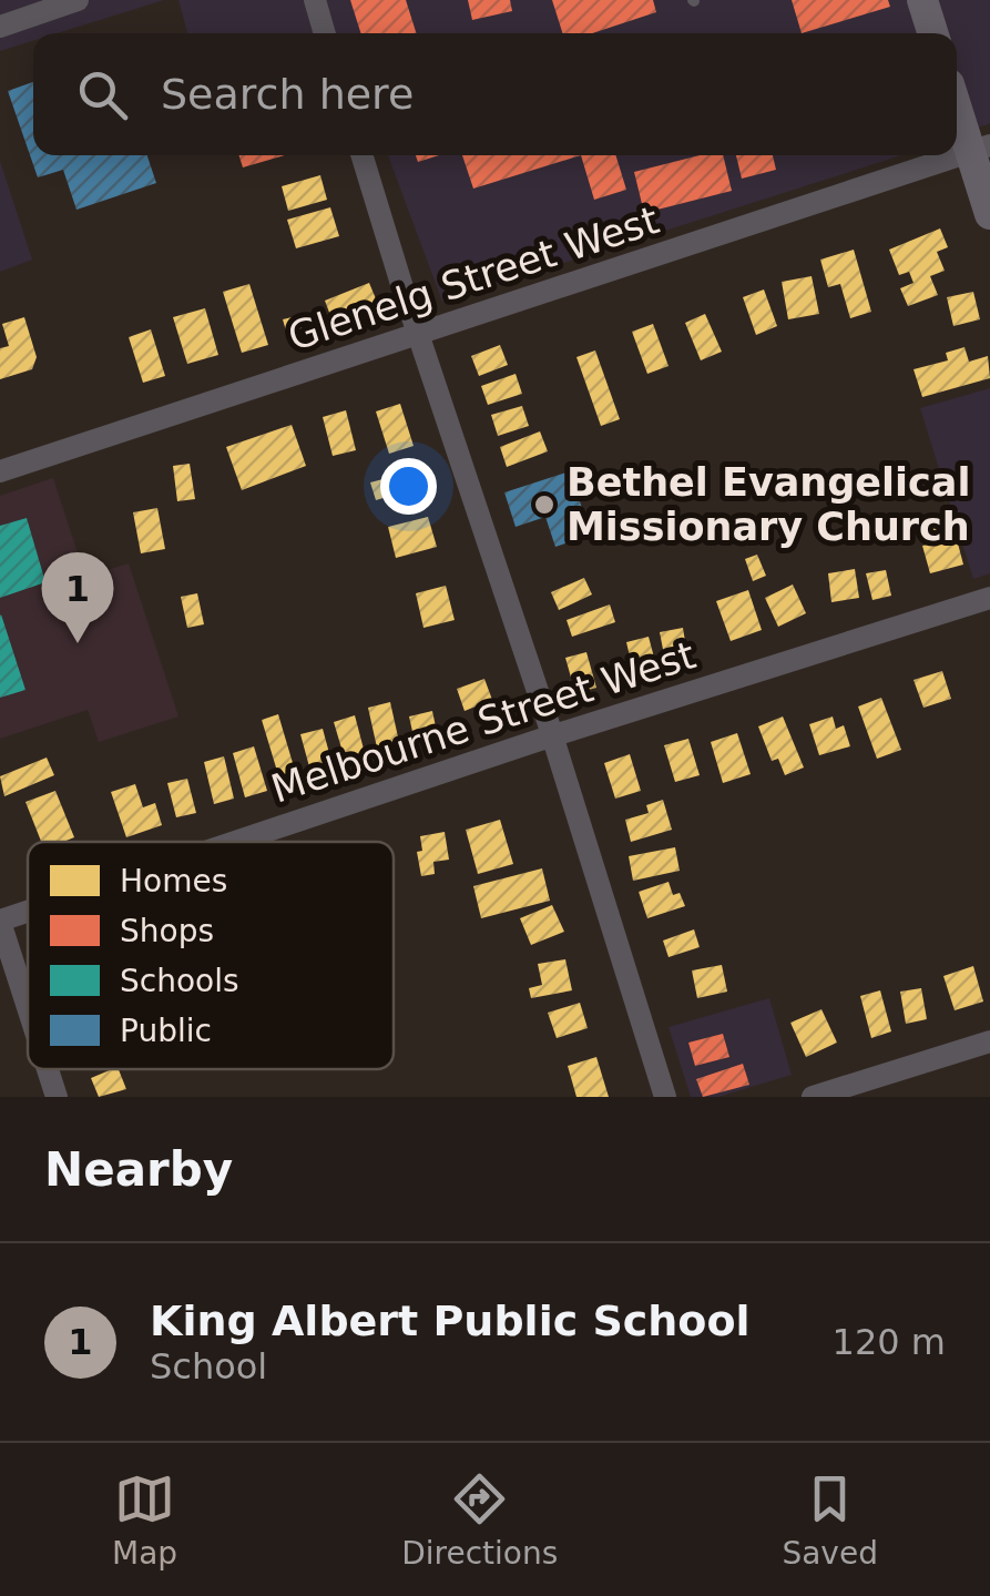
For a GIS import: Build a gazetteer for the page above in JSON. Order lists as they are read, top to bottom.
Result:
{
  "streets": {
    "street": ["Glenelg Street West", "Melbourne Street West"]
  },
  "places": ["Bethel Evangelical Missionary Church"],
  "legend": [
    "Homes",
    "Shops",
    "Schools",
    "Public"
  ],
  "page": {
    "search": "Search here",
    "pins": "1",
    "heading": "Nearby",
    "list": [
      {
        "mark": "1",
        "name": "King Albert Public School",
        "note": "School",
        "value": "120 m"
      }
    ],
    "nav": ["Map", "Directions", "Saved"]
  }
}
